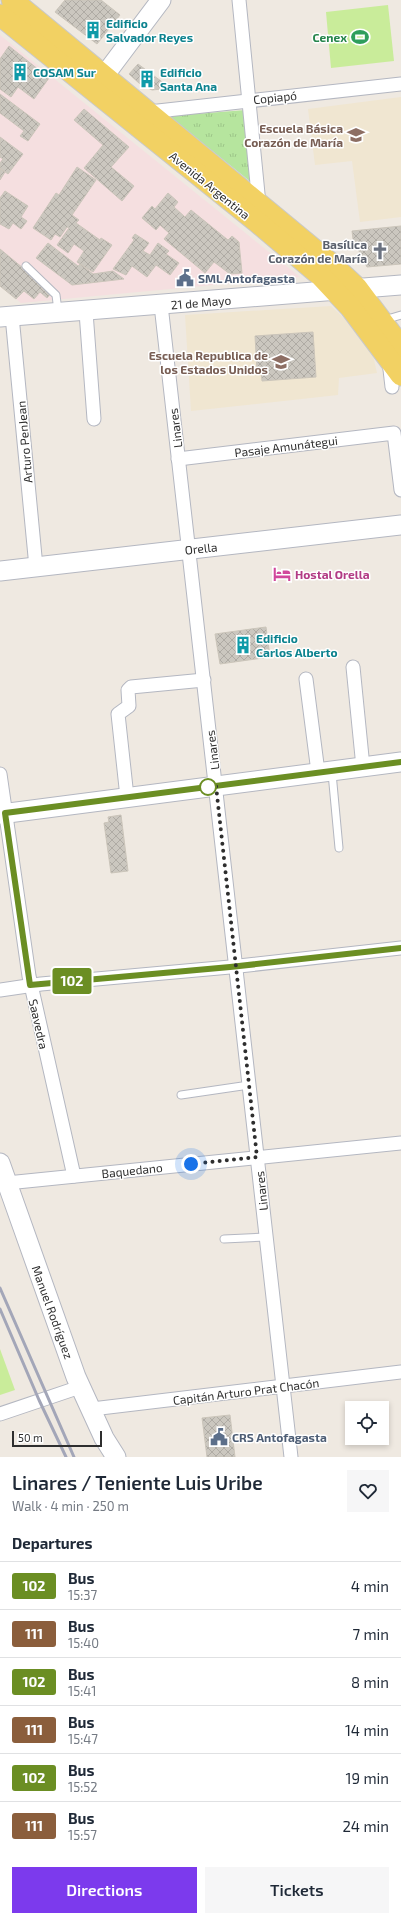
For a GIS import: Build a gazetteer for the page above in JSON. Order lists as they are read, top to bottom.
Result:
{
  "streets": {
    "main road": ["Avenida Argentina"],
    "street": [
      "Copiapó",
      "21 de Mayo",
      "Linares",
      "Arturo PenJean",
      "Pasaje Amunátegui",
      "Orella",
      "Saavedra",
      "Baquedano",
      "Manuel Rodríguez",
      "Capitán Arturo Prat Chacón"
    ]
  },
  "crossings": [
    ["Copiapó", "Avenida Argentina"],
    ["Avenida Argentina", "21 de Mayo"],
    ["21 de Mayo", "Linares"],
    ["21 de Mayo", "Arturo PenJean"],
    ["Linares", "Pasaje Amunátegui"],
    ["Linares", "Orella"],
    ["Linares", "Baquedano"],
    ["Linares", "Capitán Arturo Prat Chacón"],
    ["Arturo PenJean", "Orella"],
    ["Saavedra", "Baquedano"],
    ["Baquedano", "Manuel Rodríguez"],
    ["Manuel Rodríguez", "Capitán Arturo Prat Chacón"]
  ],
  "places": {
    "building": [
      "Edificio Salvador Reyes",
      "COSAM Sur",
      "Edificio Santa Ana",
      "Edificio Carlos Alberto"
    ],
    "sports": ["Cenex"],
    "school or university": ["Escuela Básica Corazón de María", "Escuela Republica de los Estados Unidos"],
    "church": ["Basílica Corazón de María"],
    "public building": ["SML Antofagasta", "CRS Antofagasta"],
    "hotel": ["Hostal Orella"]
  },
  "lines": ["bus line 102"],
  "scale_bar": "50 m",
  "page": {
    "on_map": "102",
    "scale": "50 m",
    "heading": [
      ["Linares / Teniente Luis Uribe", "Walk · 4 min · 250 m"],
      "Departures"
    ],
    "list": [
      {
        "mark": "102",
        "name": "Bus",
        "note": "15:37",
        "value": "4 min"
      },
      {
        "mark": "111",
        "name": "Bus",
        "note": "15:40",
        "value": "7 min"
      },
      {
        "mark": "102",
        "name": "Bus",
        "note": "15:41",
        "value": "8 min"
      },
      {
        "mark": "111",
        "name": "Bus",
        "note": "15:47",
        "value": "14 min"
      },
      {
        "mark": "102",
        "name": "Bus",
        "note": "15:52",
        "value": "19 min"
      },
      {
        "mark": "111",
        "name": "Bus",
        "note": "15:57",
        "value": "24 min"
      }
    ],
    "buttons": ["Directions", "Tickets"]
  }
}
